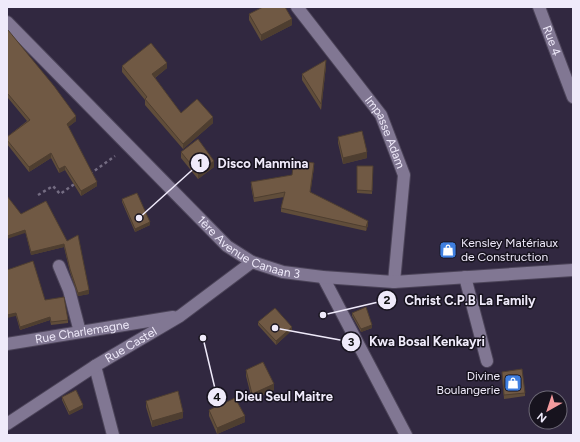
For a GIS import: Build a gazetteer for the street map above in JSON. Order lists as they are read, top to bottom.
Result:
{
  "streets": {
    "street": [
      "Rue 4",
      "Impasse Adam",
      "1ère Avenue Canaan 3",
      "Rue Charlemagne",
      "Rue Castel"
    ]
  },
  "crossings": [
    ["Impasse Adam", "1ère Avenue Canaan 3"],
    ["1ère Avenue Canaan 3", "Rue Castel"],
    ["Rue Charlemagne", "Rue Castel"]
  ],
  "places": {
    "other": [
      "Disco Manmina",
      "Christ C.P.B La Family",
      "Kwa Bosal Kenkayri",
      "Dieu Seul Maitre"
    ],
    "shop": ["Kensley Matériaux de Construction", "Divine Boulangerie"]
  },
  "north": "bottom left"
}
